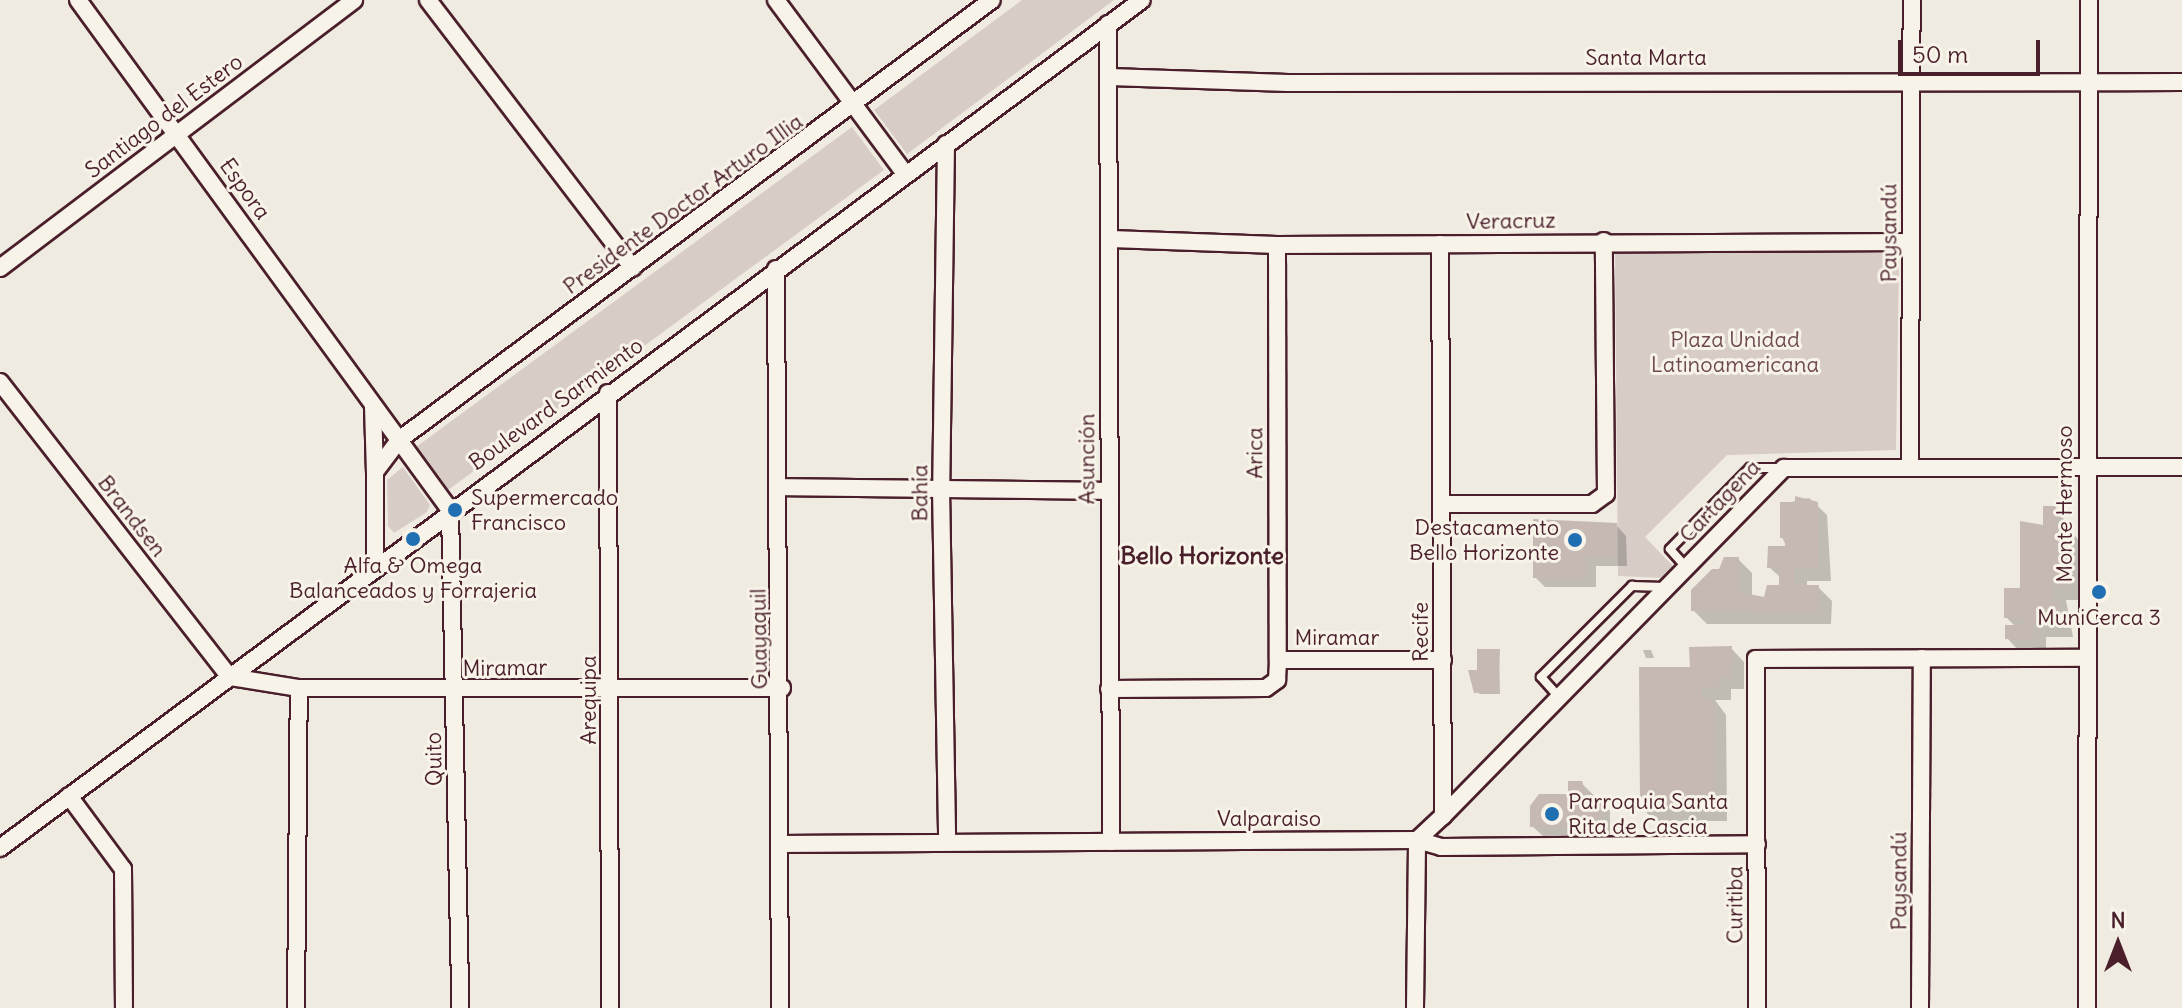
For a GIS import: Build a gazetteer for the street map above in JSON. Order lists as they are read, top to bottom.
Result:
{
  "streets": {
    "street": [
      "Santa Marta",
      "Santiago del Estero",
      "Espora",
      "Presidente Doctor Arturo Illia",
      "Veracruz",
      "Paysandú",
      "Boulevard Sarmiento",
      "Arica",
      "Asunción",
      "Bahía",
      "Cartagena",
      "Monte Hermoso",
      "Brandsen",
      "Recife",
      "Miramar",
      "Guayaquil",
      "Arequipa",
      "Quito",
      "Valparaiso",
      "Curitiba"
    ]
  },
  "crossings": [
    ["Santa Marta", "Paysandú"],
    ["Santa Marta", "Asunción"],
    ["Santa Marta", "Monte Hermoso"],
    ["Santiago del Estero", "Espora"],
    ["Espora", "Presidente Doctor Arturo Illia"],
    ["Espora", "Boulevard Sarmiento"],
    ["Espora", "Quito"],
    ["Veracruz", "Paysandú"],
    ["Veracruz", "Arica"],
    ["Veracruz", "Asunción"],
    ["Veracruz", "Recife"],
    ["Paysandú", "Cartagena"],
    ["Paysandú", "Curitiba"],
    ["Boulevard Sarmiento", "Asunción"],
    ["Boulevard Sarmiento", "Bahía"],
    ["Boulevard Sarmiento", "Brandsen"],
    ["Boulevard Sarmiento", "Miramar"],
    ["Boulevard Sarmiento", "Guayaquil"],
    ["Boulevard Sarmiento", "Arequipa"],
    ["Boulevard Sarmiento", "Quito"],
    ["Arica", "Miramar"],
    ["Asunción", "Miramar"],
    ["Asunción", "Valparaiso"],
    ["Bahía", "Valparaiso"],
    ["Cartagena", "Monte Hermoso"],
    ["Cartagena", "Recife"],
    ["Brandsen", "Miramar"],
    ["Recife", "Miramar"],
    ["Miramar", "Guayaquil"],
    ["Miramar", "Arequipa"],
    ["Miramar", "Quito"],
    ["Guayaquil", "Valparaiso"],
    ["Valparaiso", "Curitiba"]
  ],
  "districts": ["Bello Horizonte"],
  "parks": ["Plaza Unidad Latinoamericana"],
  "places": [
    "Supermercado Francisco",
    "Alfa & Omega Balanceados y Forrajeria",
    "Destacamento Bello Horizonte",
    "MuniCerca 3",
    "Parroquia Santa Rita de Cascia"
  ],
  "scale_bar": "50 m",
  "north": "top"
}
